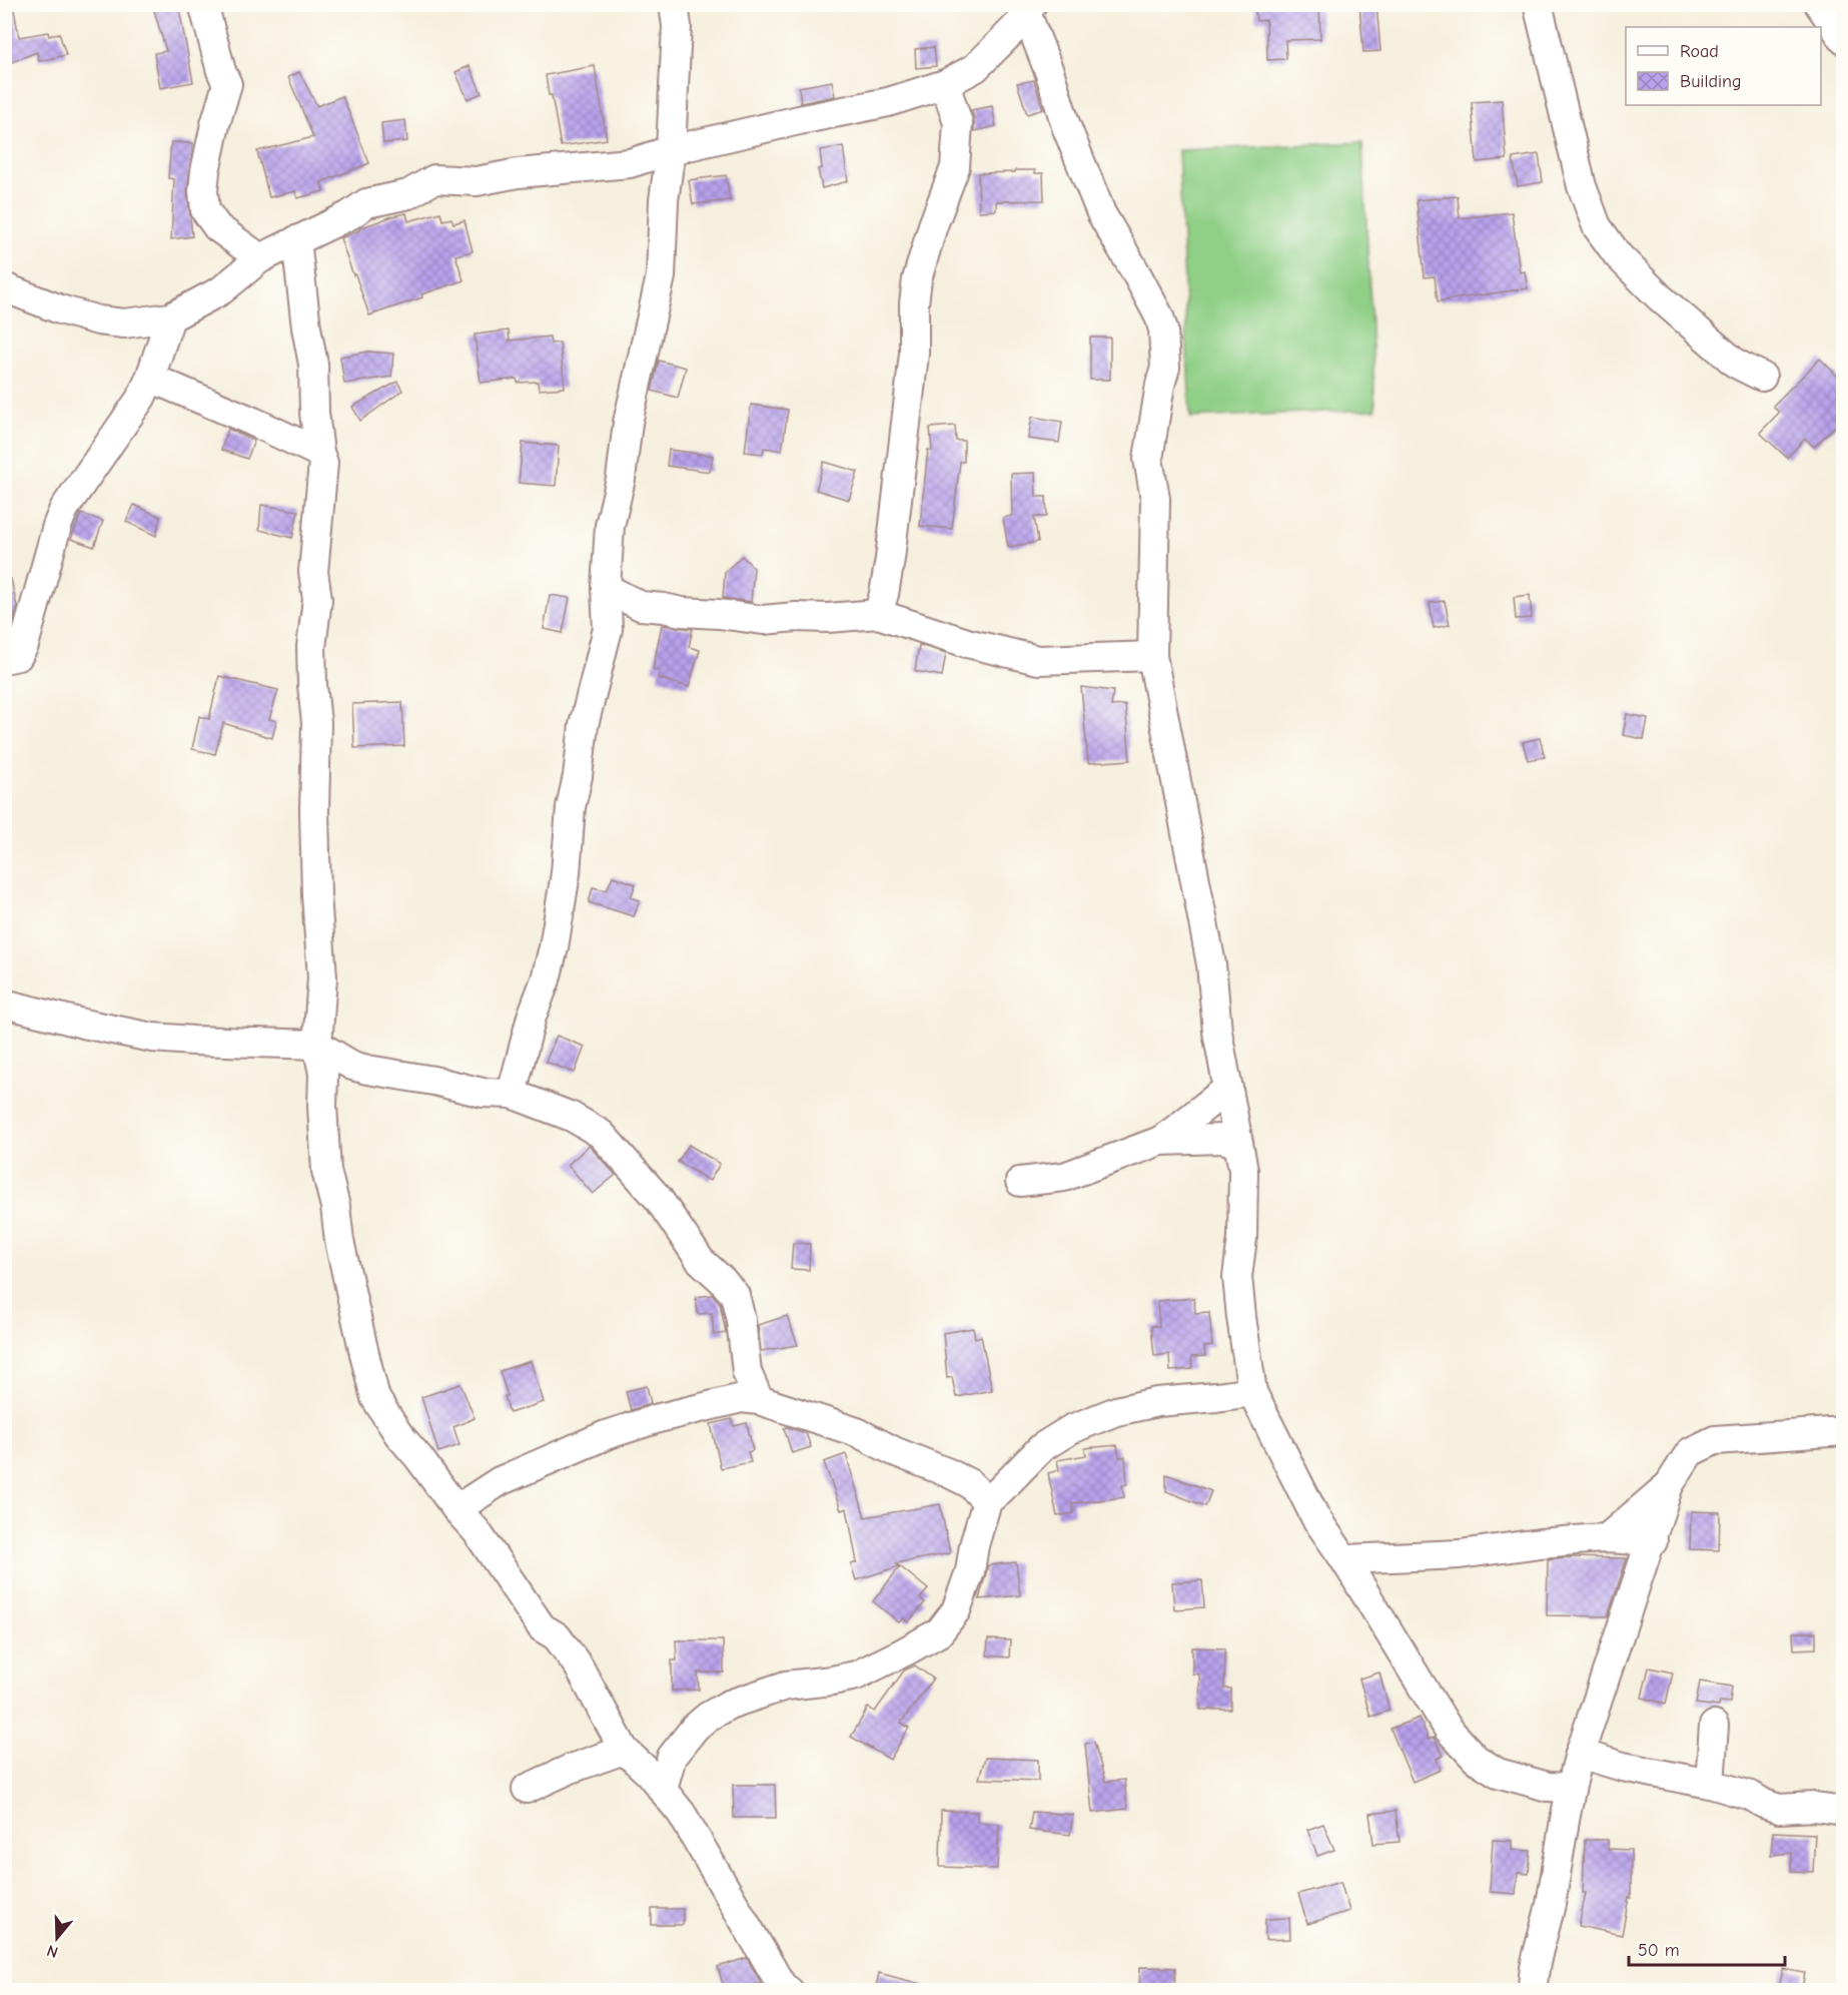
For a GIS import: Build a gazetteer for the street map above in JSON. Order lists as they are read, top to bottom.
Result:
{
  "legend": ["Road", "Building"],
  "scale_bar": "50 m",
  "north": "bottom"
}
